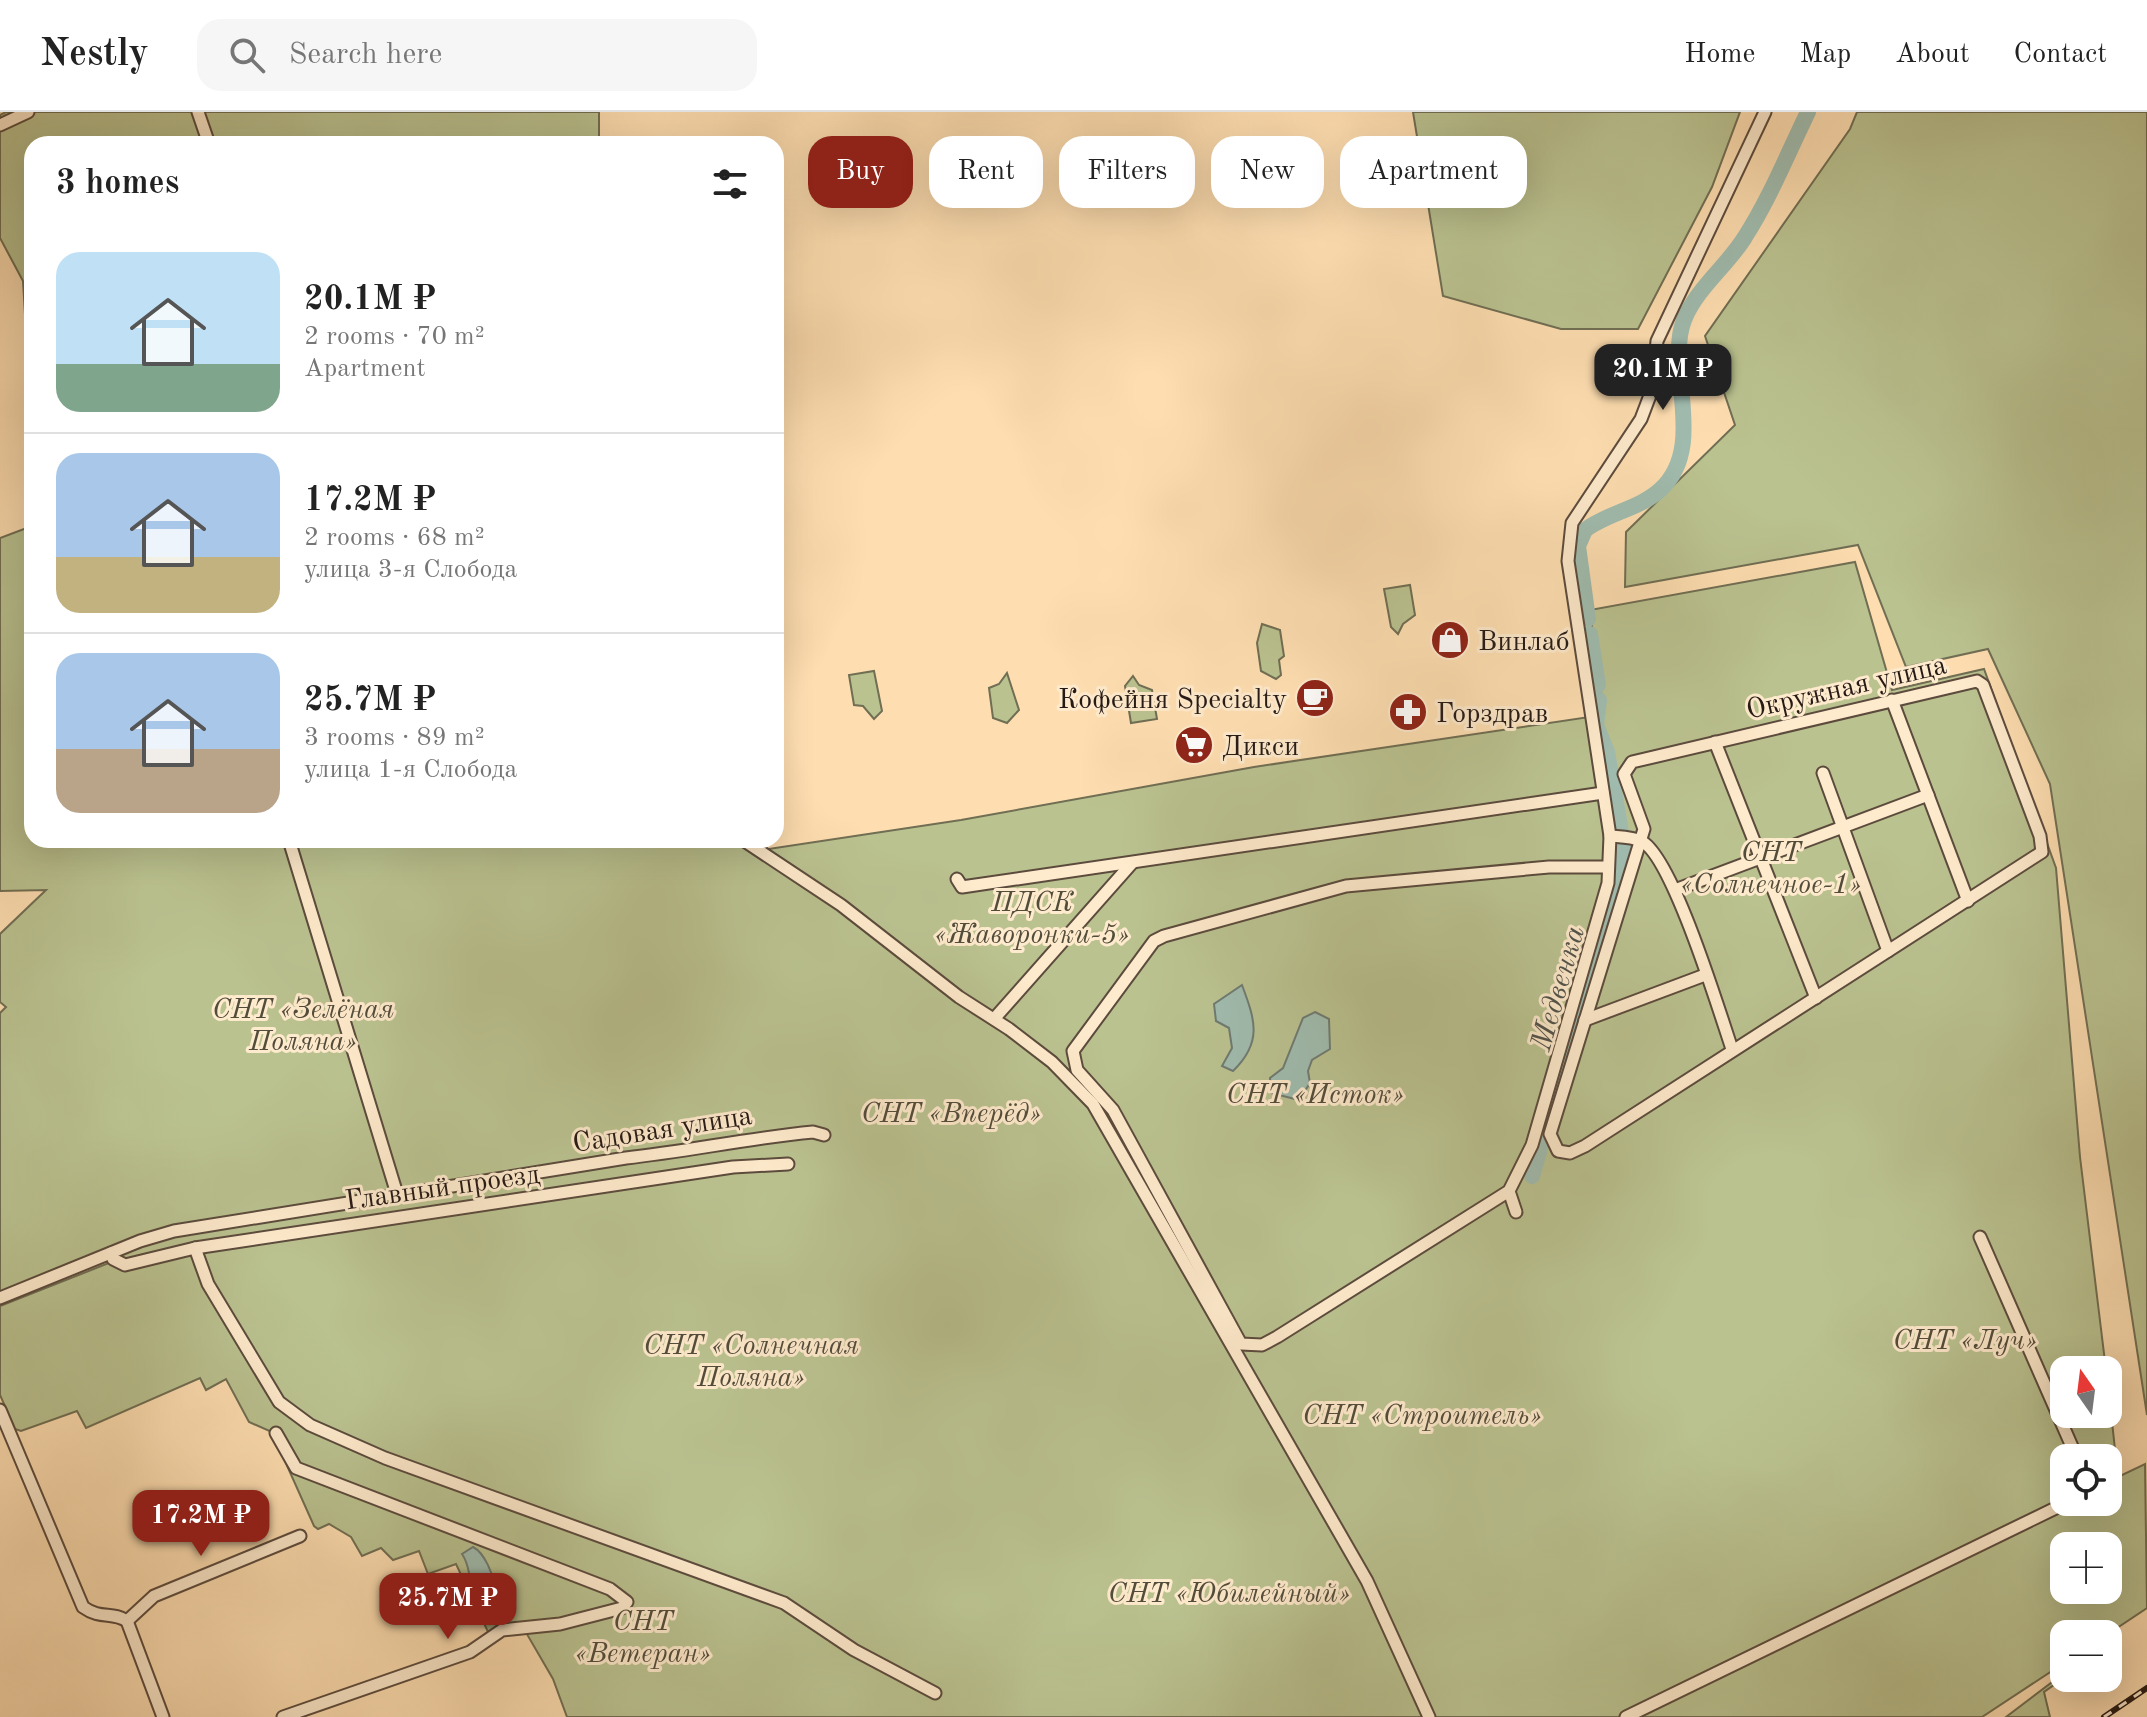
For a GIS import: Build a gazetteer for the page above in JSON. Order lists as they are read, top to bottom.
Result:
{
  "streets": {
    "street": ["Окружная улица", "Садовая улица", "Главный проезд"]
  },
  "crossings": [
    ["Садовая улица", "Главный проезд"]
  ],
  "water": ["Медвенка"],
  "parks": [
    "СНТ «Солнечное-1»",
    "ПДСК «Жаворонки-5»",
    "СНТ «Зелёная Поляна»",
    "СНТ «Исток»",
    "СНТ «Вперёд»",
    "СНТ «Луч»",
    "СНТ «Солнечная Поляна»",
    "СНТ «Строитель»",
    "СНТ «Юбилейный»",
    "СНТ «Ветеран»"
  ],
  "places": {
    "shop": ["Винлаб"],
    "cafe": ["Кофейня Specialty"],
    "pharmacy": ["Горздрав"],
    "supermarket": ["Дикси"]
  },
  "north": "top",
  "page": {
    "header": "Nestly",
    "search": "Search here",
    "nav": [
      "Home",
      "Map",
      "About",
      "Contact"
    ],
    "chip": [
      "Buy",
      "Rent",
      "Filters",
      "New",
      "Apartment"
    ],
    "heading": "3 homes",
    "list": [
      {
        "name": "20.1M ₽",
        "note": "2 rooms · 70 m² · Apartment"
      },
      {
        "name": "17.2M ₽",
        "note": "2 rooms · 68 m² · улица 3-я Слобода"
      },
      {
        "name": "25.7M ₽",
        "note": "3 rooms · 89 m² · улица 1-я Слобода"
      }
    ],
    "price": ["20.1M ₽", "17.2M ₽", "25.7M ₽"],
    "map_buttons": ["+", "−"]
  }
}
